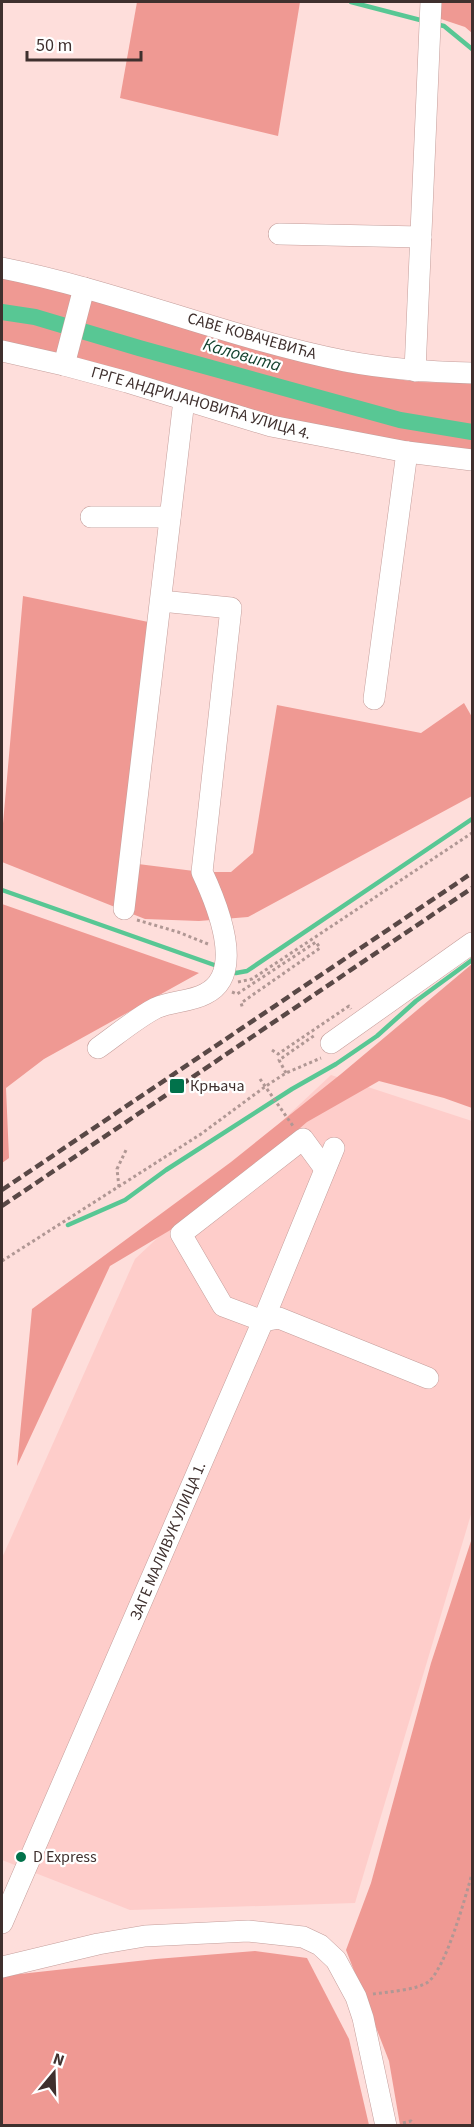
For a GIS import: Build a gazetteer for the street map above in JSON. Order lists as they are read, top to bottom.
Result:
{
  "streets": {
    "street": ["САВЕ КОВАЧЕВИЋА", "ГРГЕ АНДРИЈАНОВИЋА УЛИЦА 4.", "ЗАГЕ МАЛИВУК УЛИЦА 1."]
  },
  "water": ["Каловита"],
  "places": {
    "transit": ["Крњача"],
    "other": ["D Express"]
  },
  "scale_bar": "50 m",
  "north": "top"
}
